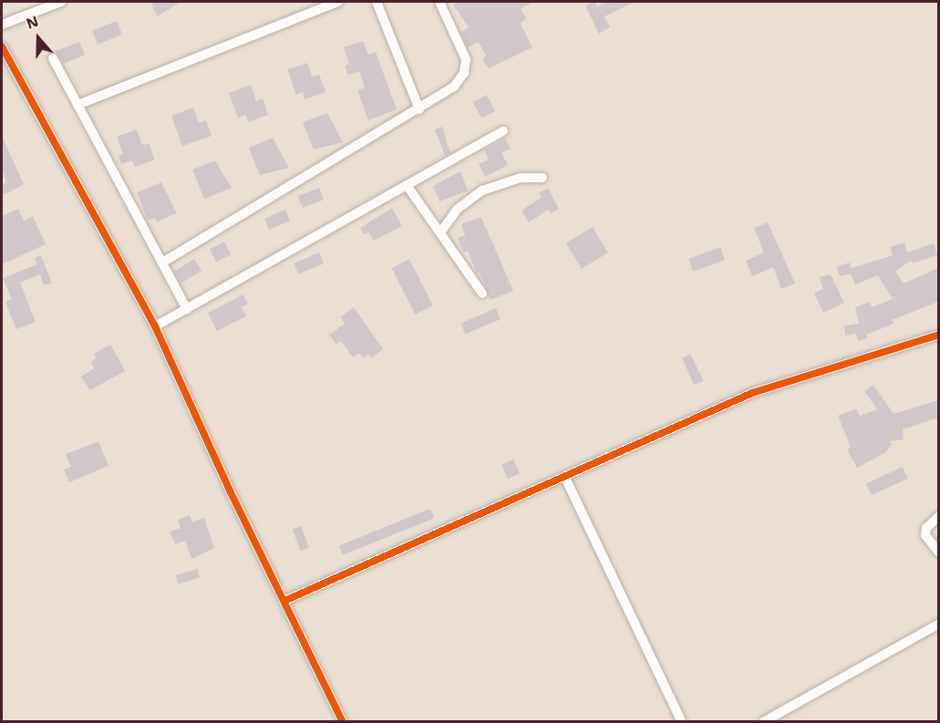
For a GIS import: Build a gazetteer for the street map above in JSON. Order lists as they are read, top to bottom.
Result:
{
  "north": "top"
}
